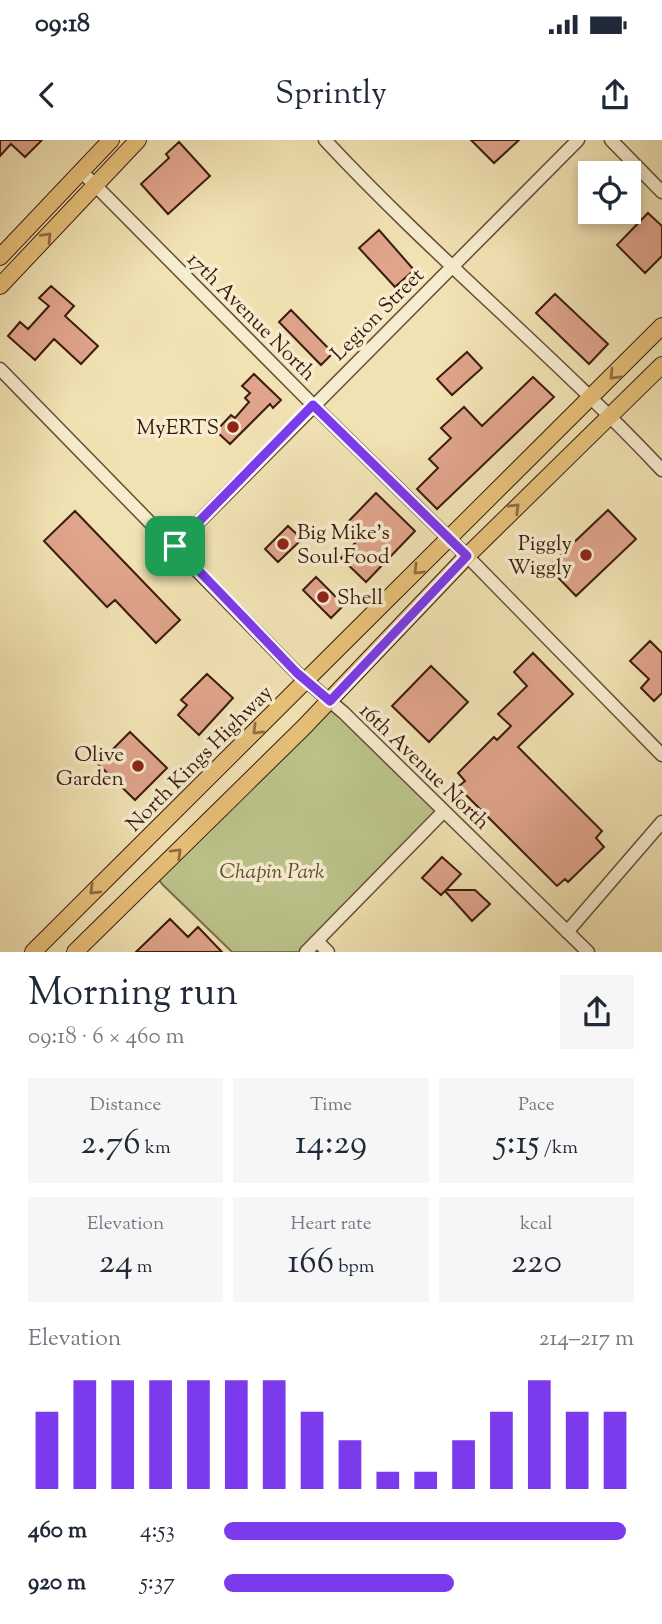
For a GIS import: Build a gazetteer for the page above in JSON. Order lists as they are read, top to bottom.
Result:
{
  "streets": {
    "main road": ["North Kings Highway"],
    "street": ["Legion Street", "17th Avenue North", "16th Avenue North"]
  },
  "crossings": [
    ["Legion Street", "17th Avenue North"],
    ["Legion Street", "16th Avenue North"],
    ["17th Avenue North", "North Kings Highway"],
    ["North Kings Highway", "16th Avenue North"]
  ],
  "parks": ["Chapin Park"],
  "places": [
    "MyERTS",
    "Big Mike’s Soul Food",
    "Piggly Wiggly",
    "Shell",
    "Olive Garden"
  ],
  "page": {
    "status": "09:18",
    "header": "Sprintly",
    "heading": ["Morning run", "09:18 · 6 × 460 m"],
    "stats": [
      ["Distance", "2.76 km"],
      ["Time", "14:29"],
      ["Pace", "5:15 /km"],
      ["Elevation", "24 m"],
      ["Heart rate", "166 bpm"],
      ["kcal", "220"]
    ],
    "chart": ["Elevation", "214–217 m"],
    "list": [
      {
        "name": "460 m",
        "note": "4:53"
      },
      {
        "name": "920 m",
        "note": "5:37"
      }
    ]
  }
}
